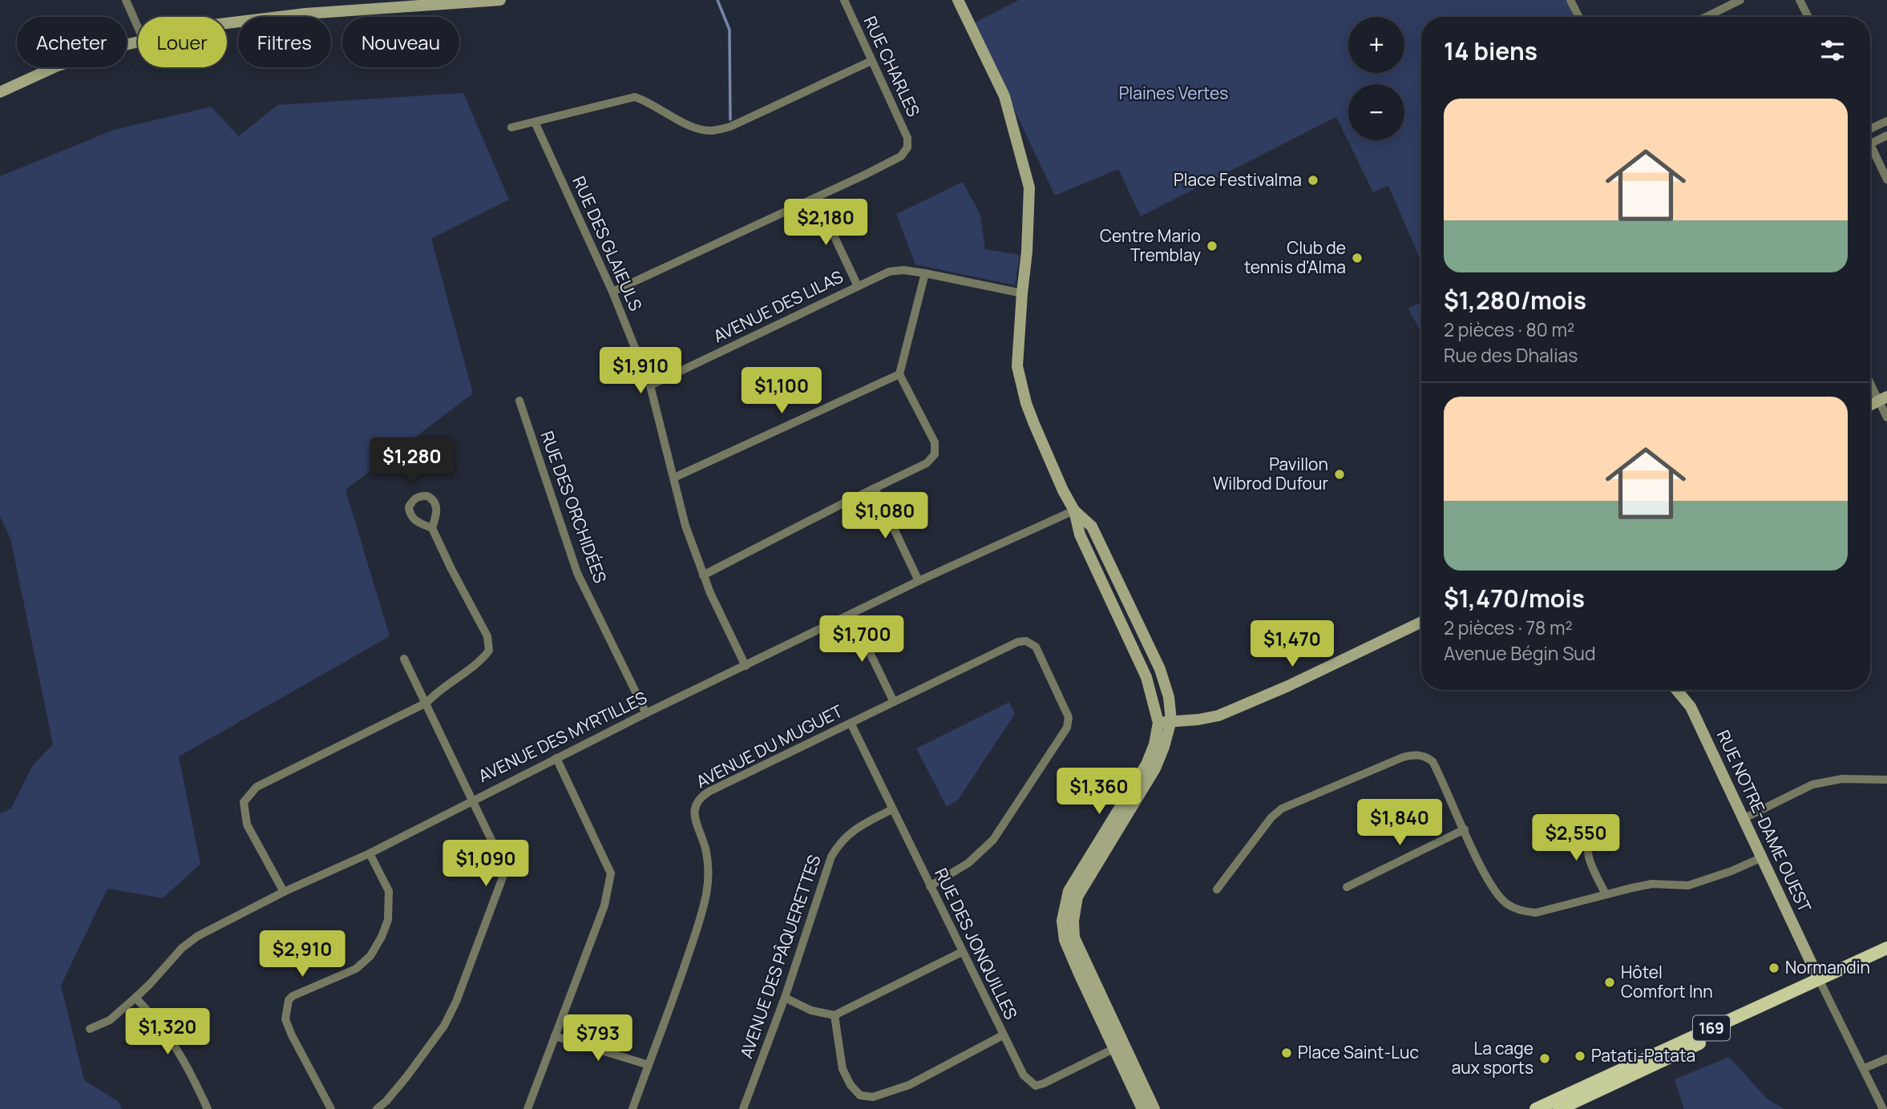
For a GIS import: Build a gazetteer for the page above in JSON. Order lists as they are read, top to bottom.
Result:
{
  "streets": {
    "main road": ["169"],
    "street": [
      "RUE CHARLES",
      "RUE DES GLAIEULS",
      "AVENUE DES LILAS",
      "RUE DES ORCHIDÉES",
      "AVENUE DES MYRTILLES",
      "AVENUE DU MUGUET",
      "RUE NOTRE-DAME OUEST",
      "RUE DES JONQUILLES",
      "AVENUE DES PÂQUERETTES"
    ]
  },
  "crossings": [
    ["RUE DES GLAIEULS", "AVENUE DES LILAS"],
    ["RUE DES GLAIEULS", "AVENUE DES MYRTILLES"],
    ["RUE DES ORCHIDÉES", "AVENUE DES MYRTILLES"],
    ["AVENUE DU MUGUET", "RUE DES JONQUILLES"],
    ["RUE NOTRE-DAME OUEST", "169"],
    ["RUE DES JONQUILLES", "AVENUE DES PÂQUERETTES"]
  ],
  "parks": ["Plaines Vertes"],
  "places": [
    "Place Festivalma",
    "Centre Mario Tremblay",
    "Club de tennis d'Alma",
    "Pavillon Wilbrod Dufour",
    "Normandin",
    "Hôtel Comfort Inn",
    "Place Saint-Luc",
    "Patati-Patata",
    "La cage aux sports"
  ],
  "page": {
    "map_buttons": ["+", "−"],
    "chip": [
      "Acheter",
      "Louer",
      "Filtres",
      "Nouveau"
    ],
    "heading": "14 biens",
    "list": [
      {
        "name": "$1,280/mois",
        "note": "2 pièces · 80 m² · Rue des Dhalias"
      },
      {
        "name": "$1,470/mois",
        "note": "2 pièces · 78 m² · Avenue Bégin Sud"
      }
    ],
    "price": [
      "$2,180",
      "$1,910",
      "$1,100",
      "$1,280",
      "$1,080",
      "$1,700",
      "$1,470",
      "$1,360",
      "$1,840",
      "$2,550",
      "$1,090",
      "$2,910",
      "$1,320",
      "$793"
    ]
  }
}
